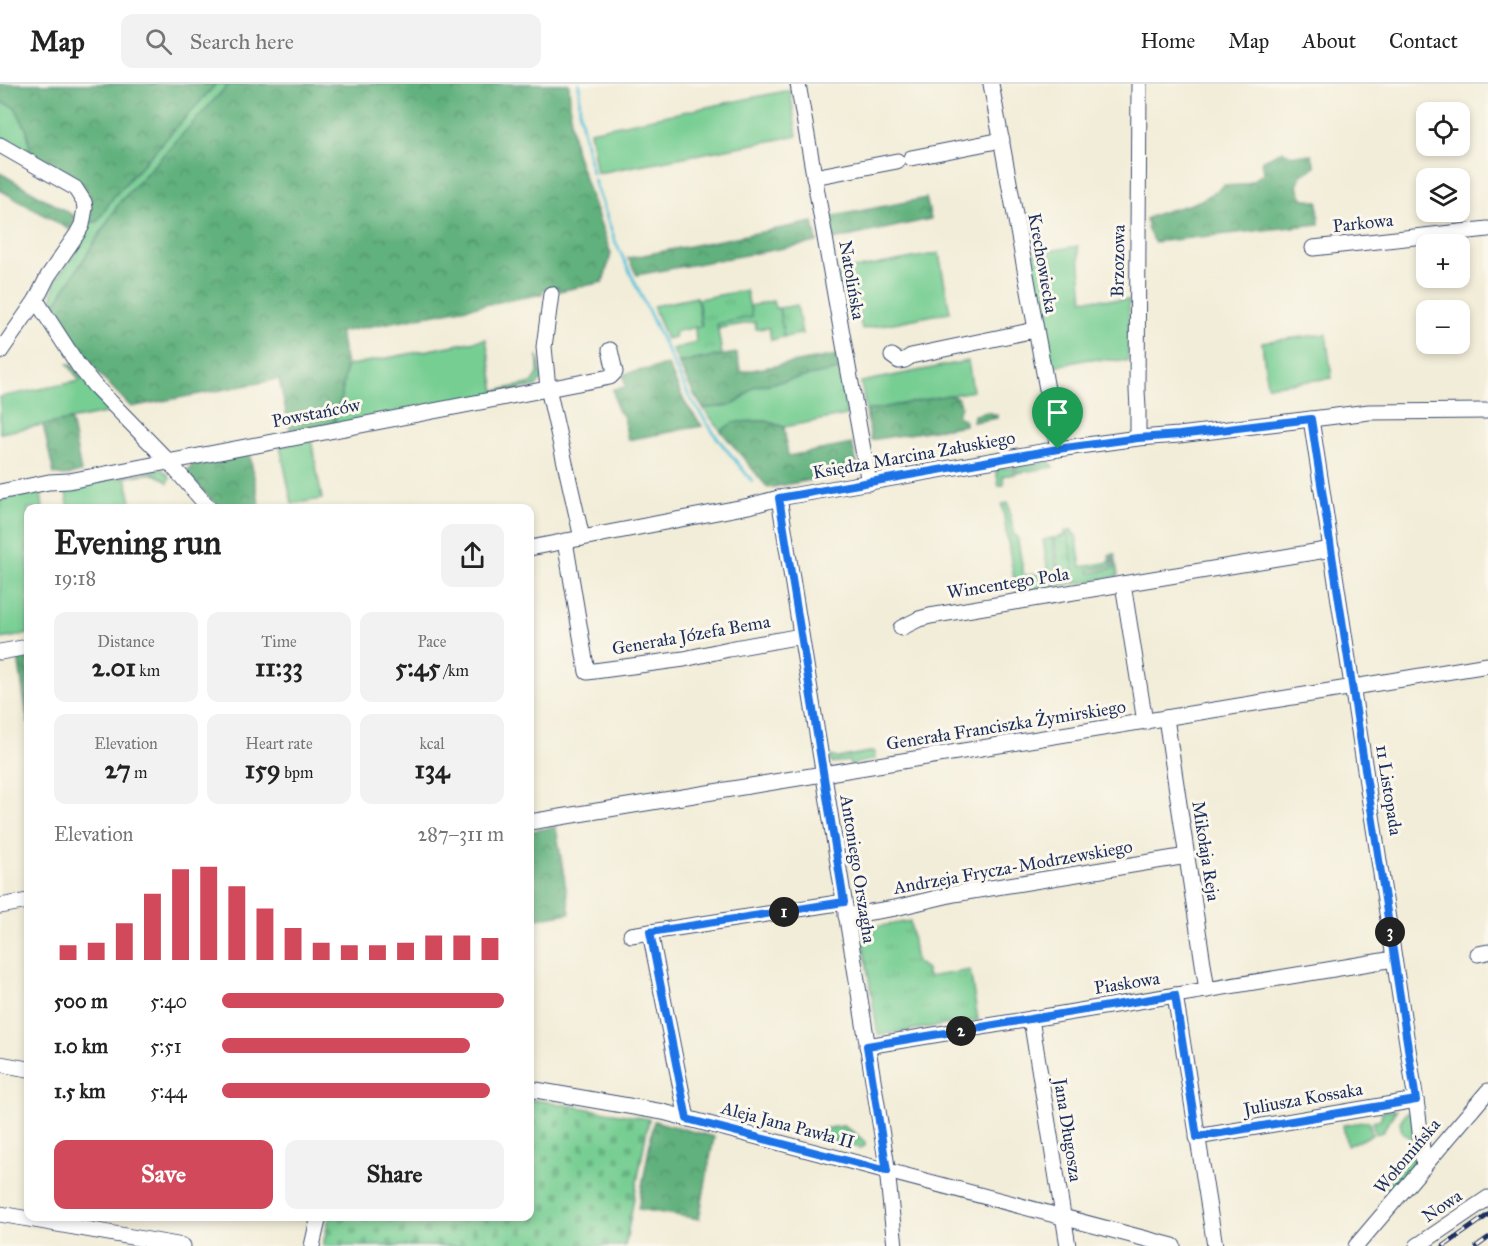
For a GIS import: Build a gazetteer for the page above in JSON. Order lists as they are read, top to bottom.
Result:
{
  "streets": {
    "street": [
      "Parkowa",
      "Brzozowa",
      "Krechowiecka",
      "Natolińska",
      "Powstańców",
      "Księdza Marcina Załuskiego",
      "Wincentego Pola",
      "Generała Józefa Bema",
      "Generała Franciszka Żymirskiego",
      "11 Listopada",
      "Mikołaja Reja",
      "Andrzeja Frycza-Modrzewskiego",
      "Antoniego Orszagha",
      "Piaskowa",
      "Juliusza Kossaka",
      "Aleja Jana Pawła II",
      "Jana Długosza",
      "Wołomińska",
      "Nowa"
    ]
  },
  "crossings": [
    ["Brzozowa", "Księdza Marcina Załuskiego"],
    ["Krechowiecka", "Księdza Marcina Załuskiego"],
    ["Natolińska", "Księdza Marcina Załuskiego"],
    ["Księdza Marcina Załuskiego", "Generała Józefa Bema"],
    ["Księdza Marcina Załuskiego", "11 Listopada"],
    ["Księdza Marcina Załuskiego", "Antoniego Orszagha"],
    ["Wincentego Pola", "11 Listopada"],
    ["Generała Józefa Bema", "Antoniego Orszagha"],
    ["Generała Franciszka Żymirskiego", "11 Listopada"],
    ["Generała Franciszka Żymirskiego", "Mikołaja Reja"],
    ["Generała Franciszka Żymirskiego", "Antoniego Orszagha"],
    ["11 Listopada", "Piaskowa"],
    ["11 Listopada", "Juliusza Kossaka"],
    ["11 Listopada", "Wołomińska"],
    ["Mikołaja Reja", "Andrzeja Frycza-Modrzewskiego"],
    ["Mikołaja Reja", "Piaskowa"],
    ["Andrzeja Frycza-Modrzewskiego", "Antoniego Orszagha"],
    ["Antoniego Orszagha", "Piaskowa"],
    ["Antoniego Orszagha", "Aleja Jana Pawła II"],
    ["Piaskowa", "Jana Długosza"],
    ["Aleja Jana Pawła II", "Jana Długosza"]
  ],
  "page": {
    "header": "Map",
    "search": "Search here",
    "nav": [
      "Home",
      "Map",
      "About",
      "Contact"
    ],
    "map_buttons": ["+", "−"],
    "heading": ["Evening run", "19:18"],
    "stats": [
      ["Distance", "2.01 km"],
      ["Time", "11:33"],
      ["Pace", "5:45 /km"],
      ["Elevation", "27 m"],
      ["Heart rate", "159 bpm"],
      ["kcal", "134"]
    ],
    "chart": ["Elevation", "287–311 m"],
    "pins": ["1", "3", "2"],
    "list": [
      {
        "name": "500 m",
        "note": "5:40"
      },
      {
        "name": "1.0 km",
        "note": "5:51"
      },
      {
        "name": "1.5 km",
        "note": "5:44"
      }
    ],
    "buttons": ["Save", "Share"]
  }
}
